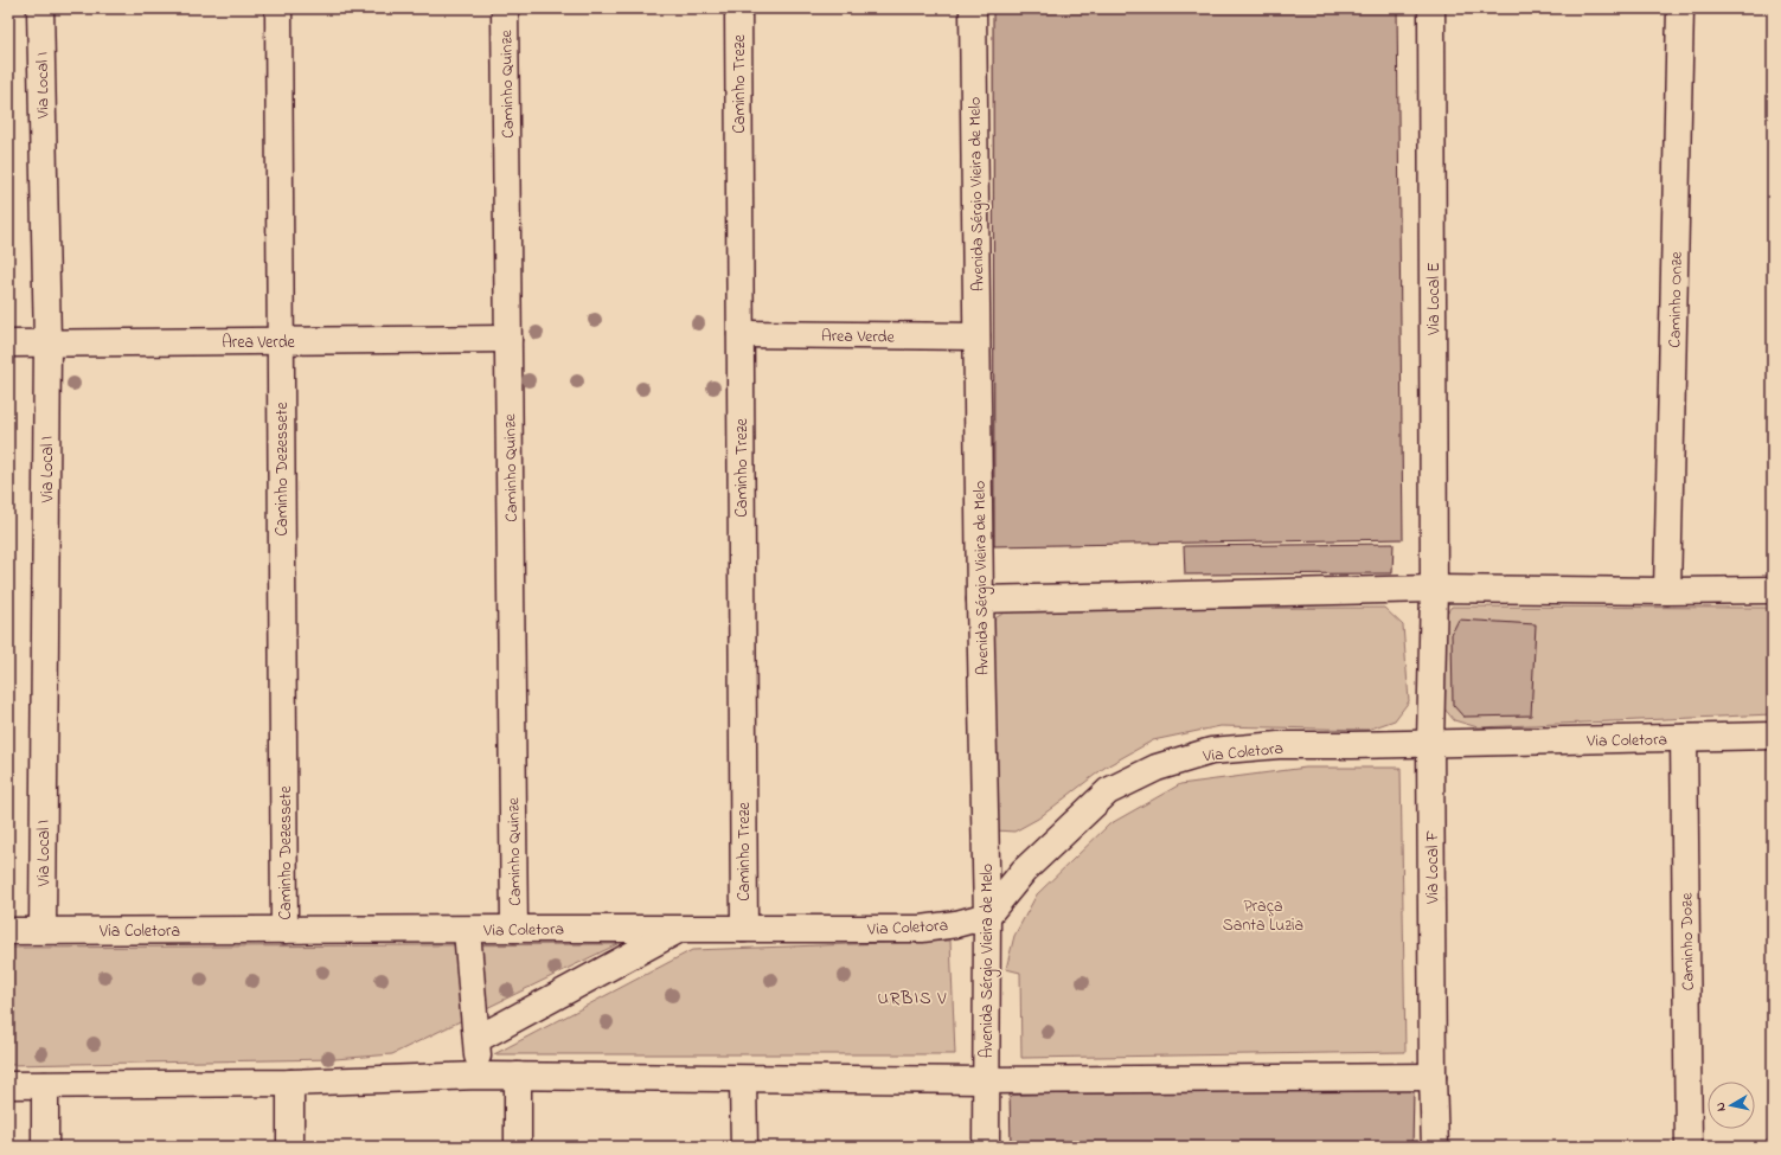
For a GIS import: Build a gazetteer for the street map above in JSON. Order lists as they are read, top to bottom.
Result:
{
  "streets": {
    "street": [
      "Caminho Quinze",
      "Caminho Treze",
      "Via Local I",
      "Avenida Sérgio Vieira de Melo",
      "Via Local E",
      "Caminho Onze",
      "Area Verde",
      "Caminho Dezessete",
      "Via Coletora",
      "Via Local F",
      "Caminho Doze"
    ]
  },
  "crossings": [
    ["Caminho Quinze", "Area Verde"],
    ["Caminho Quinze", "Via Coletora"],
    ["Caminho Treze", "Area Verde"],
    ["Caminho Treze", "Via Coletora"],
    ["Via Local I", "Area Verde"],
    ["Via Local I", "Via Coletora"],
    ["Avenida Sérgio Vieira de Melo", "Area Verde"],
    ["Avenida Sérgio Vieira de Melo", "Via Coletora"],
    ["Via Local E", "Via Local F"],
    ["Area Verde", "Caminho Dezessete"],
    ["Caminho Dezessete", "Via Coletora"],
    ["Via Coletora", "Via Local F"],
    ["Via Coletora", "Caminho Doze"]
  ],
  "districts": ["URBIS V"],
  "parks": ["Praça Santa Luzia"],
  "north": "left"
}
